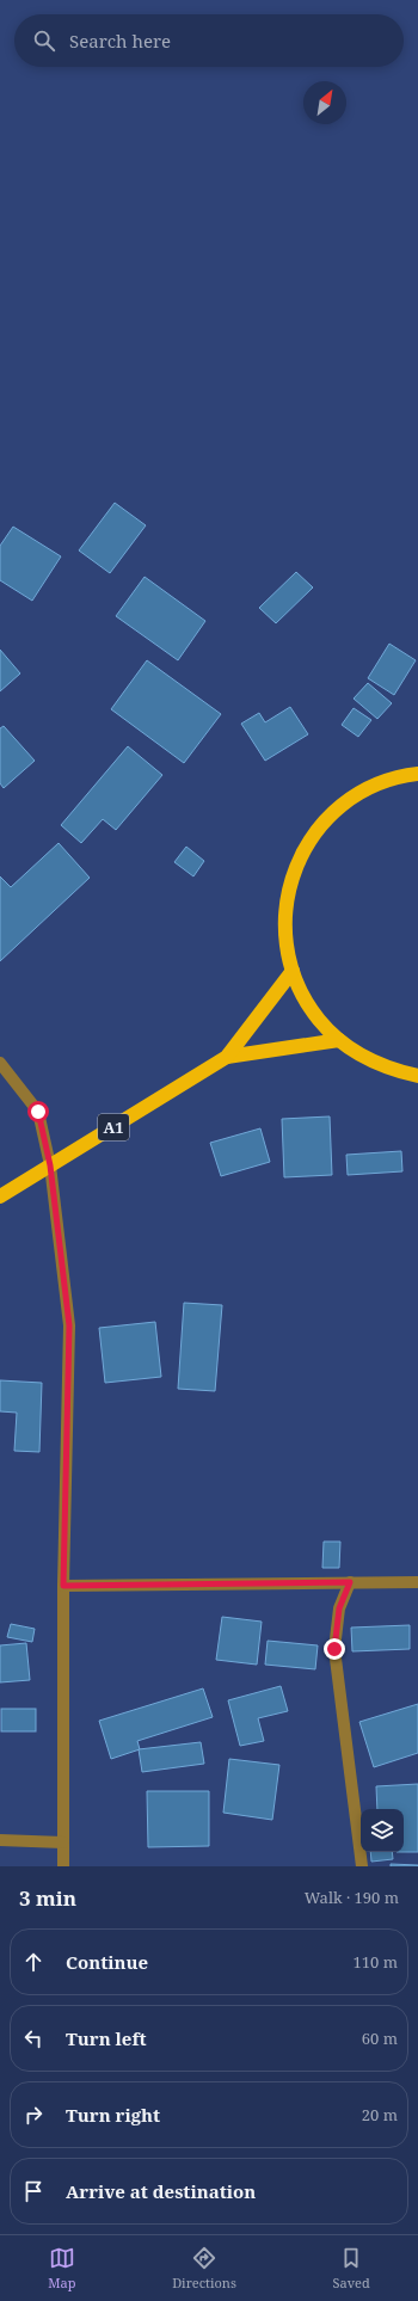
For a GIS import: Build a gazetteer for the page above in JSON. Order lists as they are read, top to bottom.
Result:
{
  "streets": {
    "highway": ["A1"]
  },
  "north": "top right",
  "page": {
    "search": "Search here",
    "heading": ["3 min", "Walk · 190 m"],
    "list": [
      ["Continue", "110 m"],
      ["Turn left", "60 m"],
      ["Turn right", "20 m"],
      "Arrive at destination"
    ],
    "nav": ["Map", "Directions", "Saved"]
  }
}
